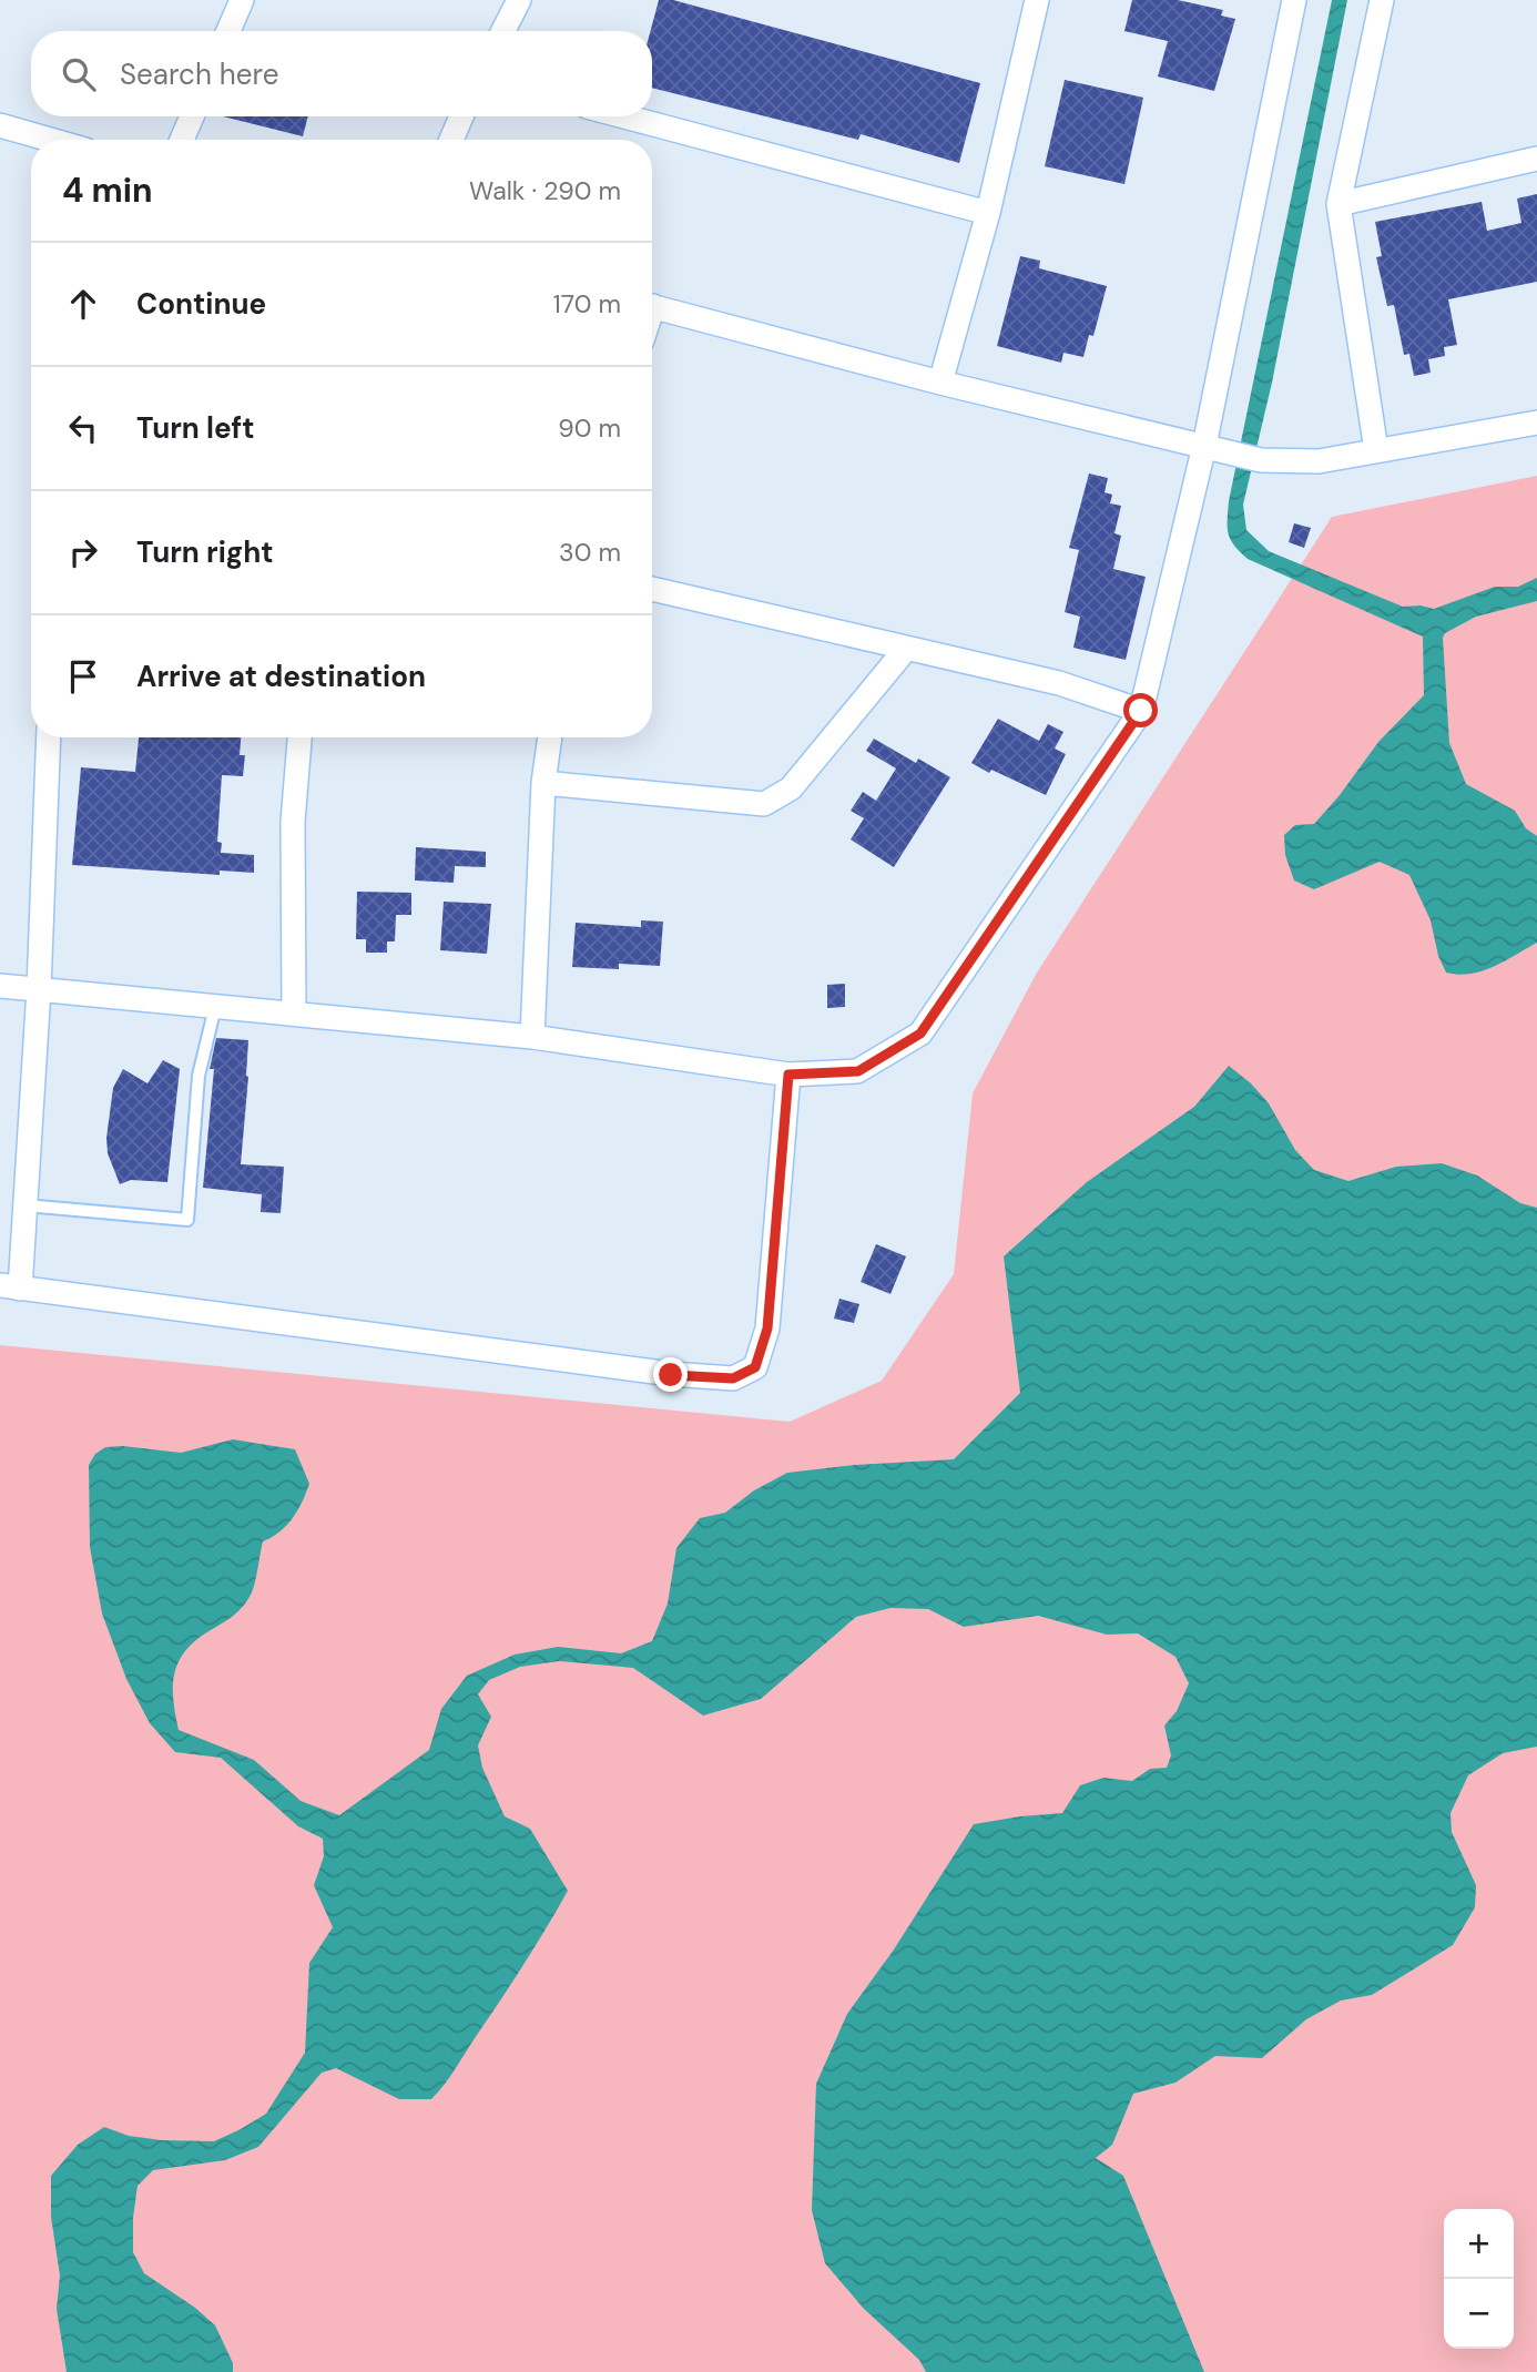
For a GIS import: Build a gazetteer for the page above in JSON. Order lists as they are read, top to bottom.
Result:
{
  "page": {
    "search": "Search here",
    "heading": ["4 min", "Walk · 290 m"],
    "list": [
      ["Continue", "170 m"],
      ["Turn left", "90 m"],
      ["Turn right", "30 m"],
      "Arrive at destination"
    ],
    "map_buttons": ["+", "−"]
  }
}
